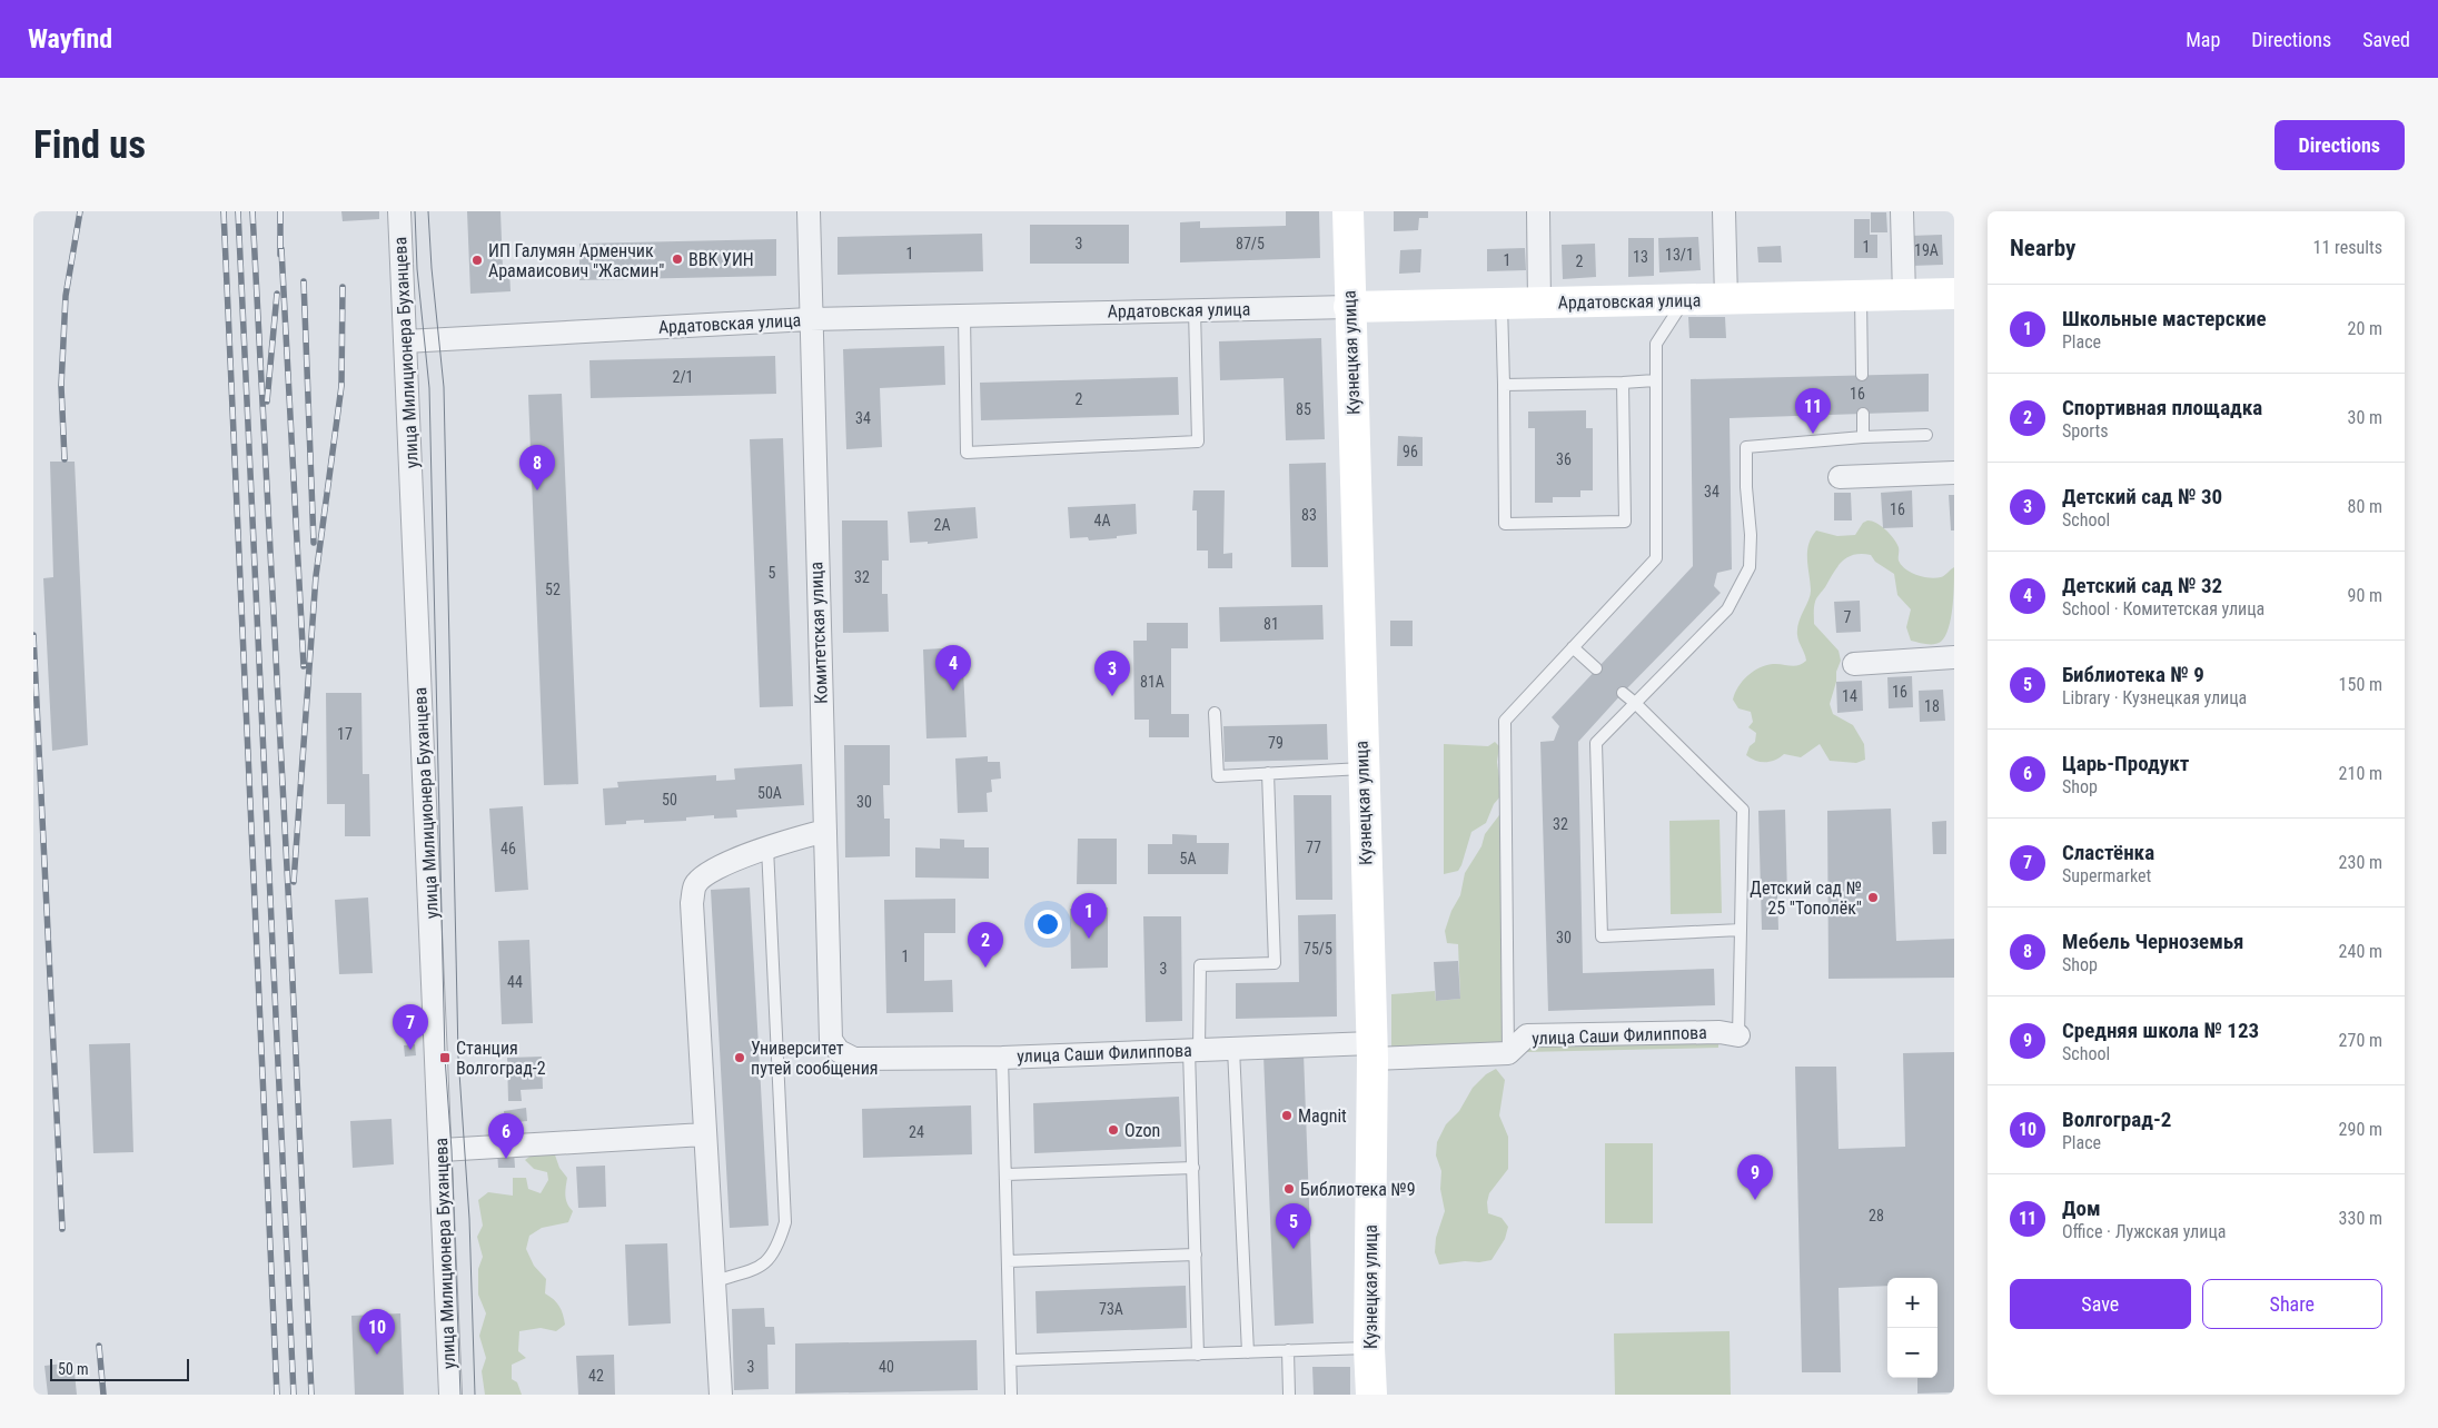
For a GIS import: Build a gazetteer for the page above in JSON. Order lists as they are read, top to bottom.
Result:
{
  "streets": {
    "street": [
      "Ардатовская улица",
      "улица Милиционера Буханцева",
      "Кузнецкая улица",
      "Комитетская улица",
      "улица Саши Филиппова"
    ]
  },
  "crossings": [
    ["Ардатовская улица", "улица Милиционера Буханцева"],
    ["Ардатовская улица", "Кузнецкая улица"],
    ["Ардатовская улица", "Комитетская улица"],
    ["Кузнецкая улица", "улица Саши Филиппова"],
    ["Комитетская улица", "улица Саши Филиппова"]
  ],
  "places": {
    "other": [
      "ВВК УИН",
      "ИП Галумян Арменчик Арамаисович \"Жасмин\"",
      "Детский сад № 25 \"Тополёк\"",
      "Университет путей сообщения",
      "Magnit",
      "Ozon",
      "Библиотека №9"
    ],
    "transit": ["Станция Волгоград-2"]
  },
  "house_numbers": [
    "3",
    "87/5",
    "1",
    "19А",
    "1",
    "13/1",
    "13",
    "1",
    "2",
    "2/1",
    "16",
    "2",
    "85",
    "34",
    "96",
    "36",
    "34",
    "16",
    "83",
    "4А",
    "2А",
    "5",
    "32",
    "52",
    "7",
    "81",
    "81А",
    "16",
    "14",
    "18",
    "17",
    "79",
    "50А",
    "50",
    "30",
    "32",
    "77",
    "46",
    "5А",
    "30",
    "75/5",
    "1",
    "3",
    "44",
    "24",
    "28",
    "73А",
    "3",
    "40",
    "42"
  ],
  "scale_bar": "50 m",
  "page": {
    "header": "Wayfind",
    "nav": ["Map", "Directions", "Saved"],
    "buttons": [
      "Directions",
      ["Save", "Share"]
    ],
    "title": "Find us",
    "heading": ["Nearby", "11 results"],
    "list": [
      {
        "mark": "1",
        "name": "Школьные мастерские",
        "note": "Place",
        "value": "20 m"
      },
      {
        "mark": "2",
        "name": "Спортивная площадка",
        "note": "Sports",
        "value": "30 m"
      },
      {
        "mark": "3",
        "name": "Детский сад № 30",
        "note": "School",
        "value": "80 m"
      },
      {
        "mark": "4",
        "name": "Детский сад № 32",
        "note": "School · Комитетская улица",
        "value": "90 m"
      },
      {
        "mark": "5",
        "name": "Библиотека № 9",
        "note": "Library · Кузнецкая улица",
        "value": "150 m"
      },
      {
        "mark": "6",
        "name": "Царь-Продукт",
        "note": "Shop",
        "value": "210 m"
      },
      {
        "mark": "7",
        "name": "Сластёнка",
        "note": "Supermarket",
        "value": "230 m"
      },
      {
        "mark": "8",
        "name": "Мебель Черноземья",
        "note": "Shop",
        "value": "240 m"
      },
      {
        "mark": "9",
        "name": "Средняя школа № 123",
        "note": "School",
        "value": "270 m"
      },
      {
        "mark": "10",
        "name": "Волгоград-2",
        "note": "Place",
        "value": "290 m"
      },
      {
        "mark": "11",
        "name": "Дом",
        "note": "Office · Лужская улица",
        "value": "330 m"
      }
    ],
    "pins": [
      "11",
      "8",
      "4",
      "3",
      "1",
      "2",
      "7",
      "6",
      "9",
      "5",
      "10"
    ],
    "map_buttons": ["+", "−"],
    "scale": "50 m"
  }
}
